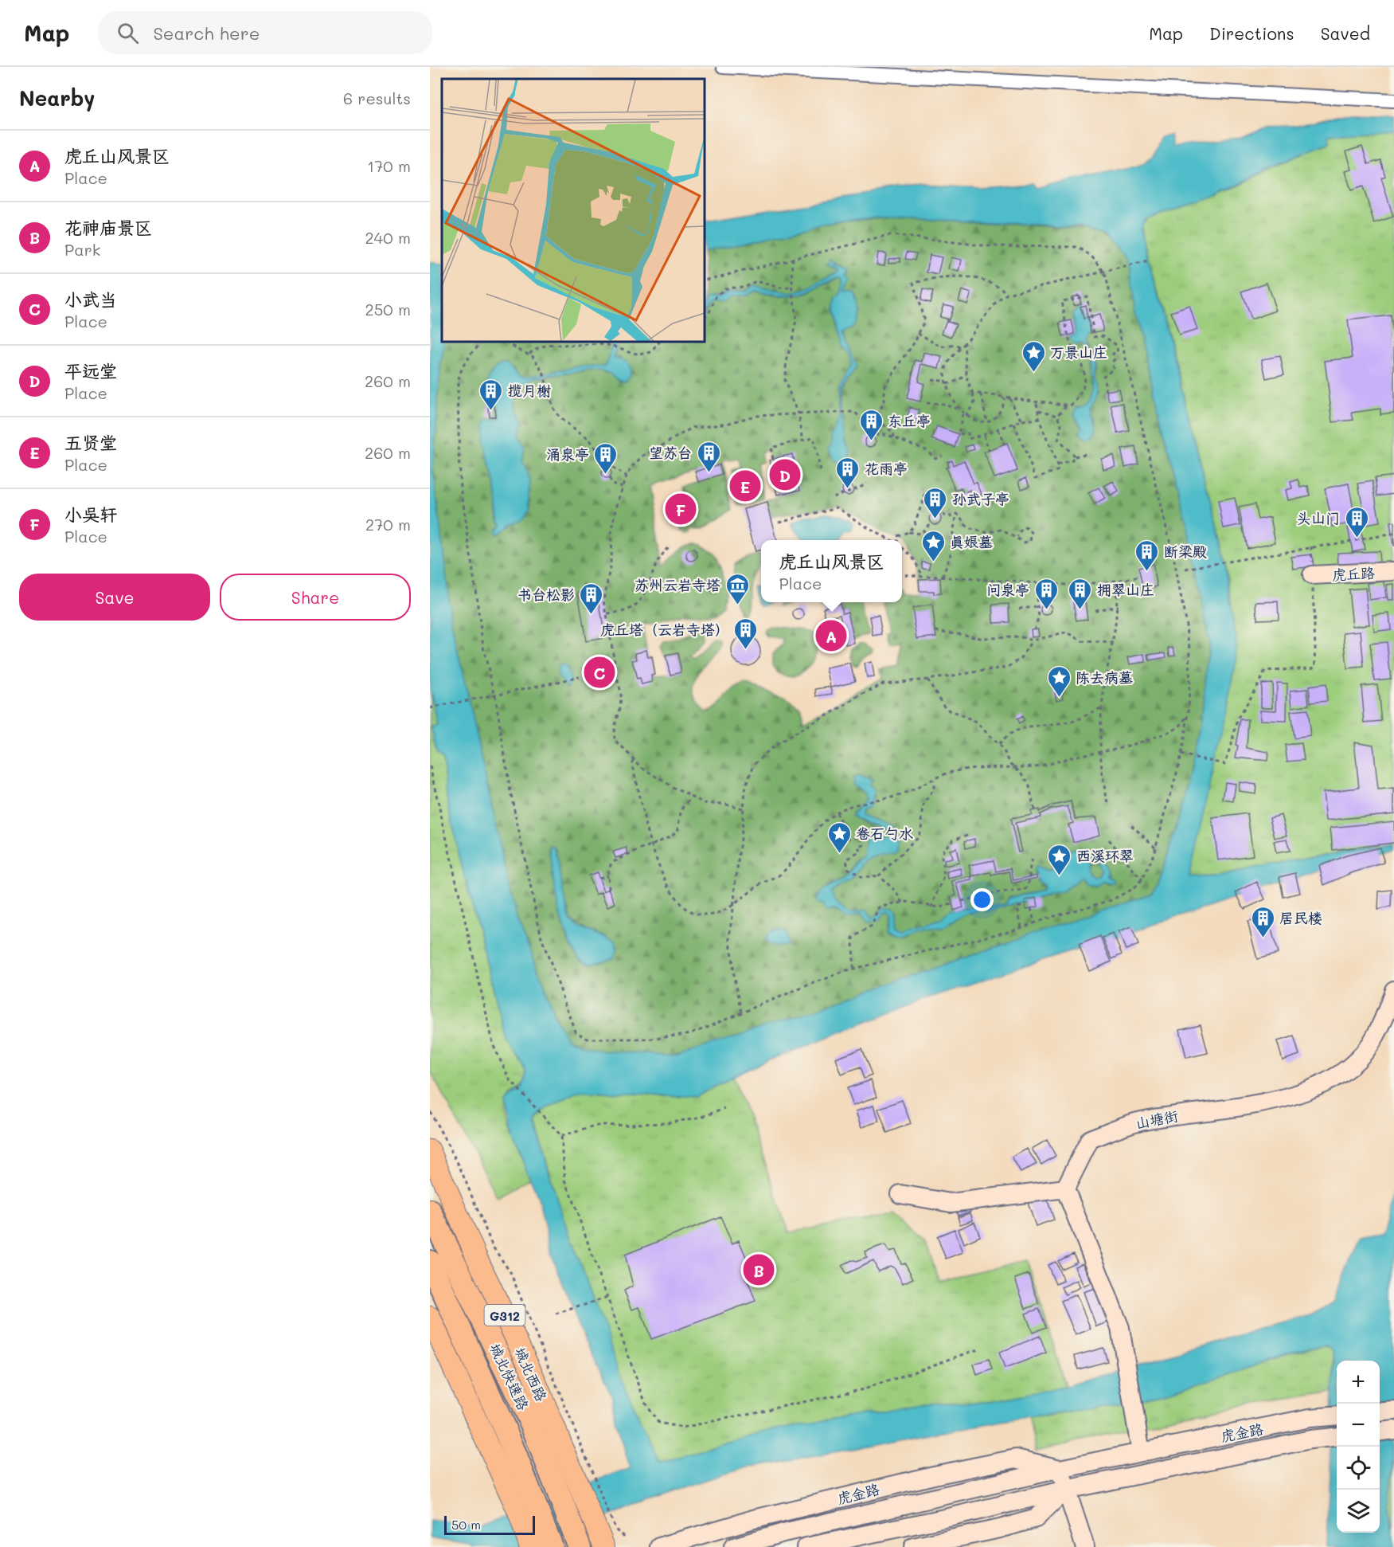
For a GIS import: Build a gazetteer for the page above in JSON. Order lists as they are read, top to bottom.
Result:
{
  "streets": {
    "highway": ["城北快速路"],
    "main road": ["G312", "城北西路"],
    "street": ["虎丘路", "山塘街", "虎金路"]
  },
  "crossings": [
    ["城北西路", "城北快速路"]
  ],
  "places": {
    "place": [
      "万景山庄",
      "真娘墓",
      "陈去病墓",
      "卷石勺水",
      "西溪环翠"
    ],
    "building": [
      "揽月榭",
      "东丘亭",
      "望苏台",
      "涌泉亭",
      "花雨亭",
      "孙武子亭",
      "头山门",
      "断梁殿",
      "问泉亭",
      "拥翠山庄",
      "书台松影",
      "虎丘塔（云岩寺塔）",
      "居民楼"
    ],
    "museum": ["苏州云岩寺塔"]
  },
  "scale_bar": "50 m",
  "page": {
    "header": "Map",
    "search": "Search here",
    "nav": ["Map", "Directions", "Saved"],
    "heading": ["Nearby", "6 results"],
    "list": [
      {
        "mark": "A",
        "name": "虎丘山风景区",
        "note": "Place",
        "value": "170 m"
      },
      {
        "mark": "B",
        "name": "花神庙景区",
        "note": "Park",
        "value": "240 m"
      },
      {
        "mark": "C",
        "name": "小武当",
        "note": "Place",
        "value": "250 m"
      },
      {
        "mark": "D",
        "name": "平远堂",
        "note": "Place",
        "value": "260 m"
      },
      {
        "mark": "E",
        "name": "五贤堂",
        "note": "Place",
        "value": "260 m"
      },
      {
        "mark": "F",
        "name": "小吴轩",
        "note": "Place",
        "value": "270 m"
      }
    ],
    "pins": [
      "D",
      "E",
      "F",
      "A",
      "C",
      "B"
    ],
    "popup": ["虎丘山风景区", "Place"],
    "buttons": ["Save", "Share"],
    "map_buttons": ["+", "−"],
    "scale": "50 m"
  }
}
